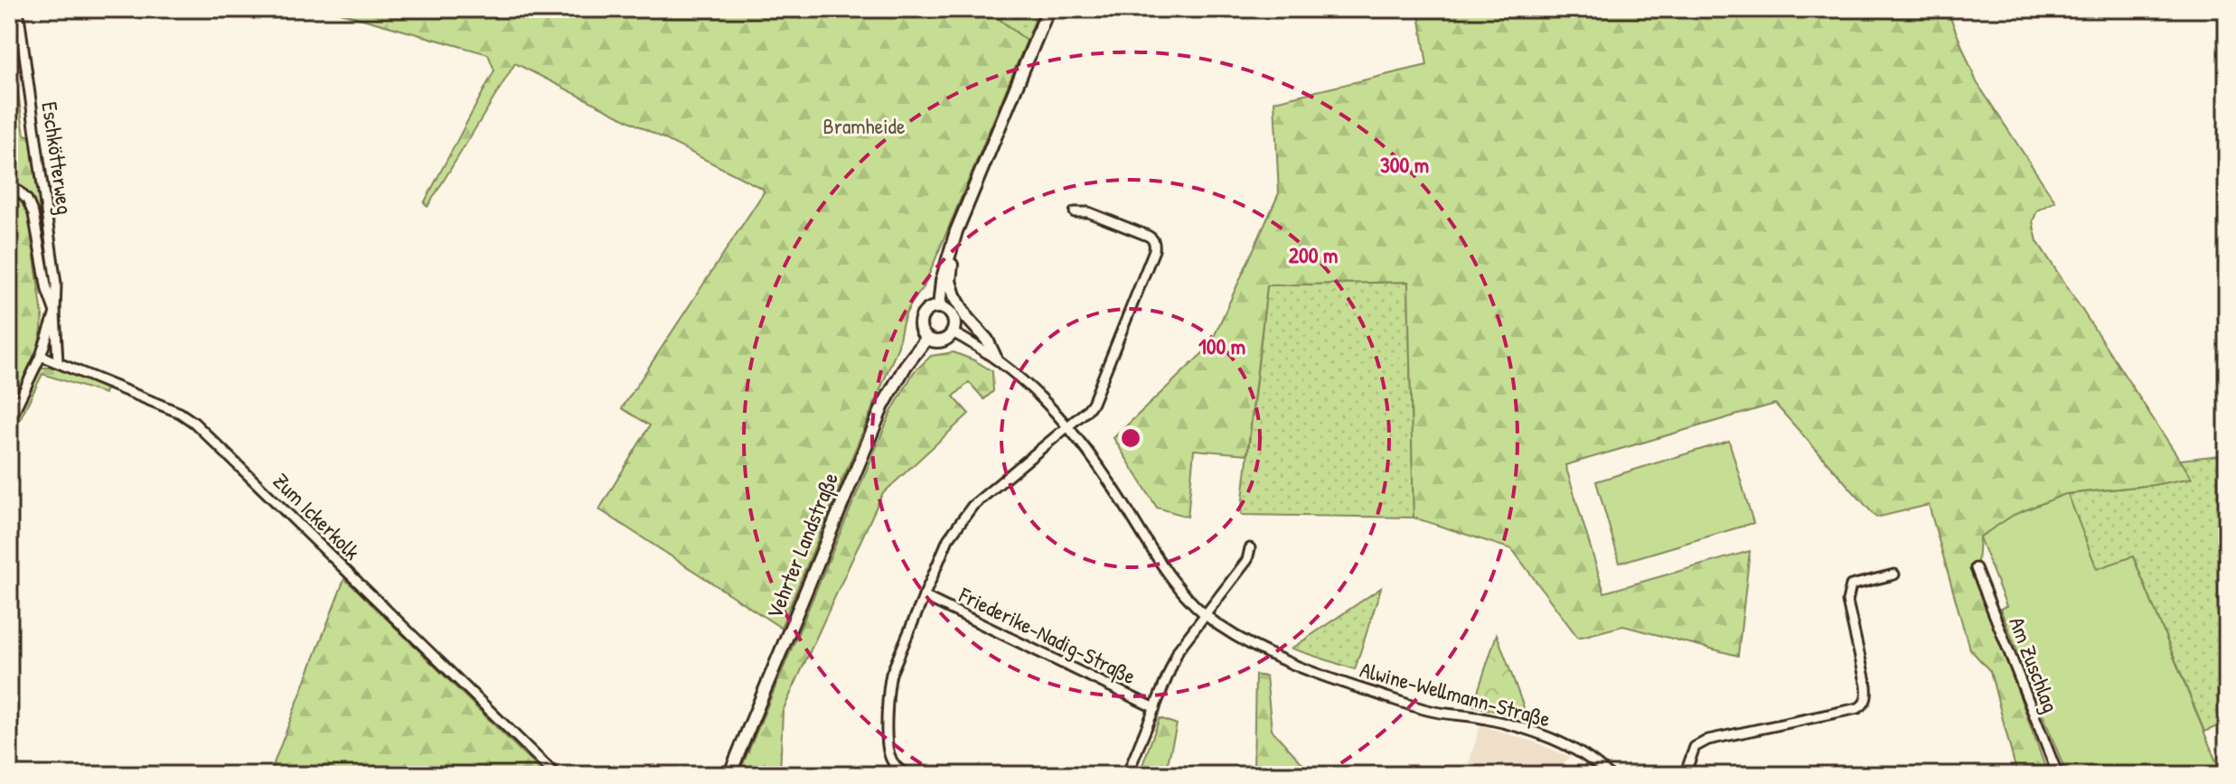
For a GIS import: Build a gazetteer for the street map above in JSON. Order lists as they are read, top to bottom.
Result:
{
  "streets": {
    "main road": ["Vehrter Landstraße"],
    "street": [
      "Eschkötterweg",
      "Zum Ickerkolk",
      "Friederike-Nadig-Straße",
      "Am Zuschlag",
      "Alwine-Wellmann-Straße"
    ]
  },
  "crossings": [
    ["Vehrter Landstraße", "Alwine-Wellmann-Straße"]
  ],
  "parks": ["Bramheide"],
  "rings": ["300 m", "200 m", "100 m"]
}
